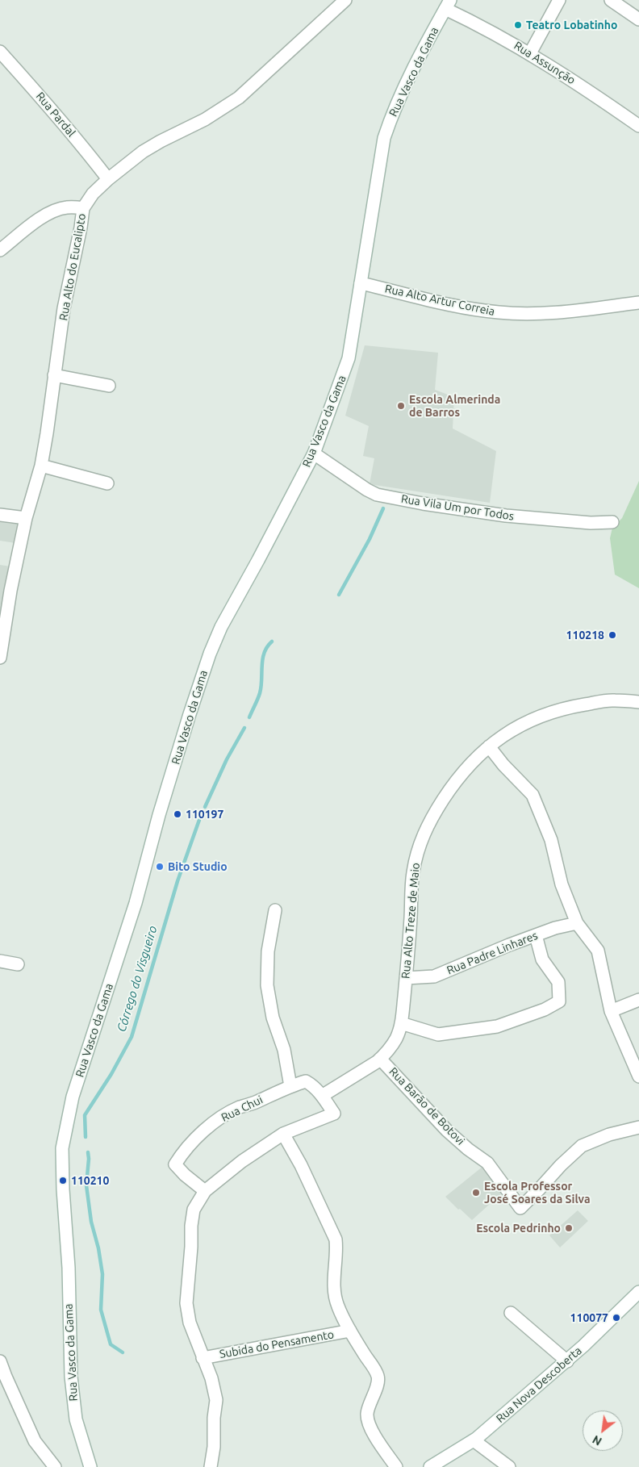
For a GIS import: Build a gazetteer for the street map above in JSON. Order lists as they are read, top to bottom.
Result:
{
  "streets": {
    "street": [
      "Rua Assunção",
      "Rua Vasco da Gama",
      "Rua Pardal",
      "Rua Alto do Eucalipto",
      "Rua Alto Artur Correia",
      "Rua Vila Um por Todos",
      "Rua Alto Treze de Maio",
      "Rua Padre Linhares",
      "Rua Barão de Botovi",
      "Rua Chui",
      "Subida do Pensamento",
      "Rua Nova Descoberta"
    ]
  },
  "crossings": [
    ["Rua Assunção", "Rua Vasco da Gama"],
    ["Rua Vasco da Gama", "Rua Alto Artur Correia"],
    ["Rua Vasco da Gama", "Rua Vila Um por Todos"],
    ["Rua Pardal", "Rua Alto do Eucalipto"],
    ["Rua Alto Treze de Maio", "Rua Padre Linhares"],
    ["Rua Alto Treze de Maio", "Rua Barão de Botovi"],
    ["Rua Alto Treze de Maio", "Rua Chui"]
  ],
  "water": ["Córrego do Visgueiro"],
  "places": [
    "Teatro Lobatinho",
    "Escola Almerinda de Barros",
    "110218",
    "110197",
    "Bito Studio",
    "110210",
    "Escola Professor José Soares da Silva",
    "Escola Pedrinho",
    "110077"
  ],
  "north": "bottom left"
}
